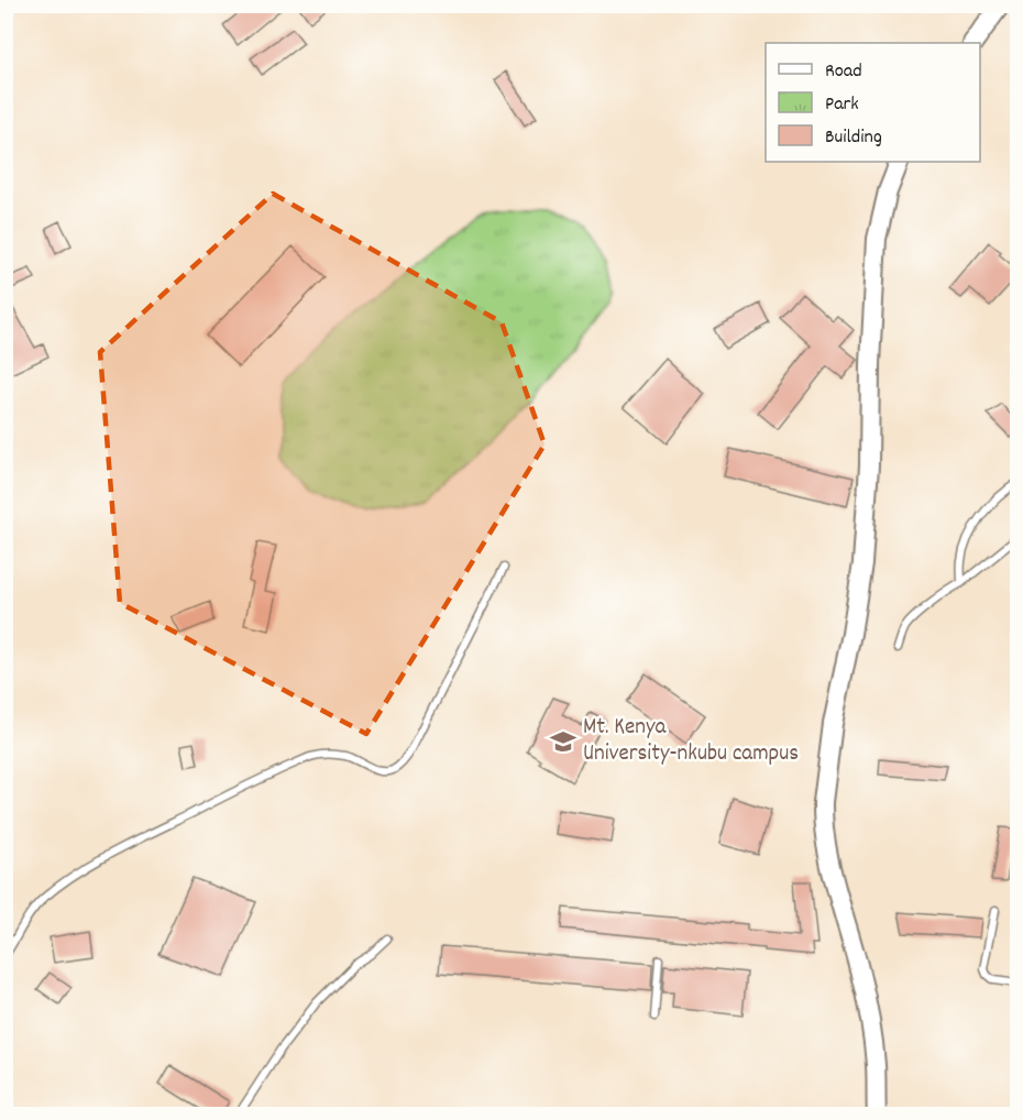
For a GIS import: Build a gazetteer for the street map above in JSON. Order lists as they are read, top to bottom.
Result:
{
  "places": {
    "school or university": ["Mt. Kenya University-nkubu campus"]
  },
  "legend": ["Road", "Park", "Building"]
}
